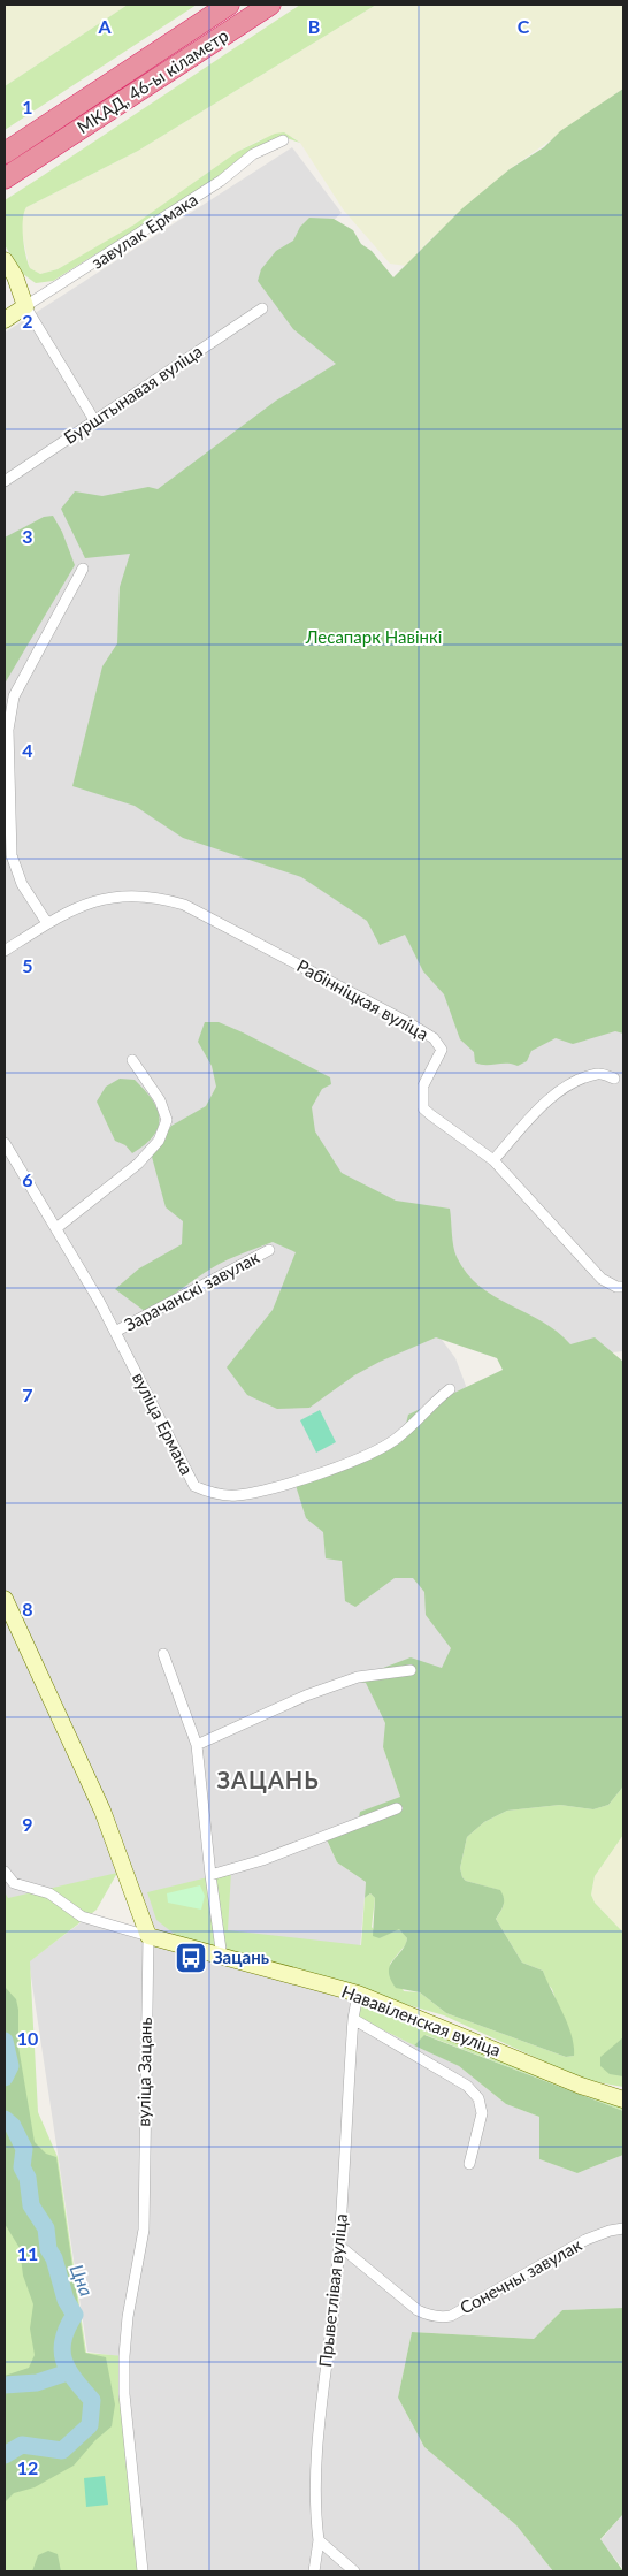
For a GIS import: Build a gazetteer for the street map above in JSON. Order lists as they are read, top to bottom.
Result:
{
  "streets": {
    "highway": ["МКАД, 46-ы кіламетр"],
    "street": [
      "завулак Ермака",
      "Бурштынавая вуліца",
      "Рабінніцкая вуліца",
      "Зарачанскі завулак",
      "вуліца Ермака",
      "Нававіленская вуліца",
      "вуліца Зацань",
      "Сонечны завулак",
      "Прыветлівая вуліца"
    ]
  },
  "crossings": [
    ["Зарачанскі завулак", "вуліца Ермака"],
    ["Нававіленская вуліца", "вуліца Зацань"],
    ["Нававіленская вуліца", "Прыветлівая вуліца"],
    ["Сонечны завулак", "Прыветлівая вуліца"]
  ],
  "districts": ["ЗАЦАНЬ"],
  "water": ["Цна"],
  "parks": ["Лесапарк Навінкі"],
  "places": {
    "bus stop": ["Зацань"]
  },
  "grid": {
    "columns": ["A", "B", "C"],
    "rows": [
      "1",
      "2",
      "3",
      "4",
      "5",
      "6",
      "7",
      "8",
      "9",
      "10",
      "11",
      "12"
    ]
  }
}
